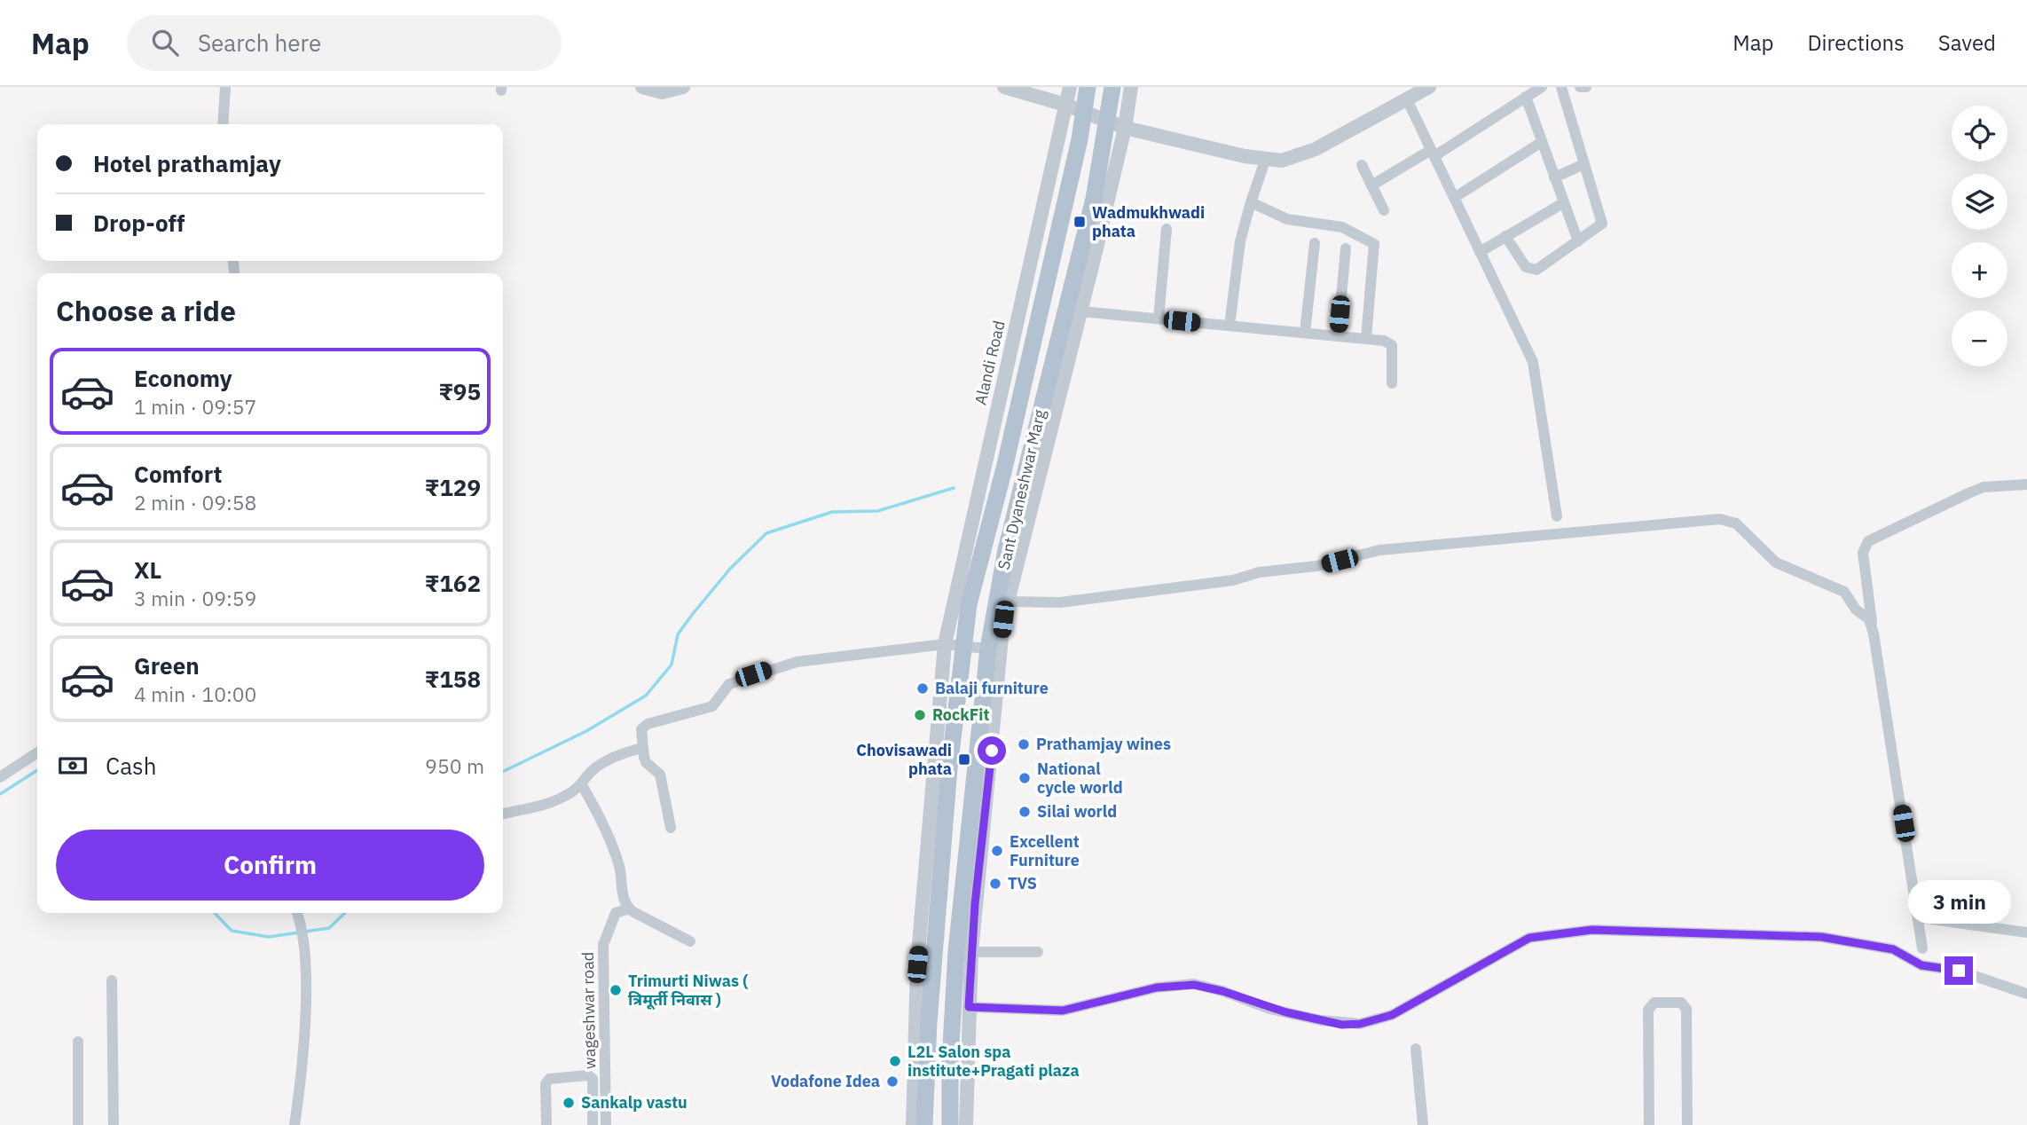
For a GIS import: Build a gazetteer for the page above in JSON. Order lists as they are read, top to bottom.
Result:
{
  "streets": {
    "main road": ["Sant Dyaneshwar Marg"],
    "street": ["Alandi Road", "wageshwar road"]
  },
  "places": {
    "transit": ["Wadmukhwadi phata", "Chovisawadi phata"],
    "other": [
      "Balaji furniture",
      "RockFit",
      "Prathamjay wines",
      "National cycle world",
      "Silai world",
      "Excellent Furniture",
      "TVS",
      "Trimurti Niwas ( त्रिमूर्ती निवास )",
      "L2L Salon spa institute+Pragati plaza",
      "Vodafone Idea",
      "Sankalp vastu"
    ]
  },
  "page": {
    "header": "Map",
    "search": "Search here",
    "nav": ["Map", "Directions", "Saved"],
    "map_buttons": ["+", "−"],
    "banner": ["Hotel prathamjay", "Drop-off"],
    "heading": "Choose a ride",
    "list": [
      {
        "name": "Economy",
        "note": "1 min · 09:57",
        "value": "₹95"
      },
      {
        "name": "Comfort",
        "note": "2 min · 09:58",
        "value": "₹129"
      },
      {
        "name": "XL",
        "note": "3 min · 09:59",
        "value": "₹162"
      },
      {
        "name": "Green",
        "note": "4 min · 10:00",
        "value": "₹158"
      }
    ],
    "pay": ["Cash", "950 m"],
    "buttons": "Confirm",
    "bubble": "3 min"
  }
}
